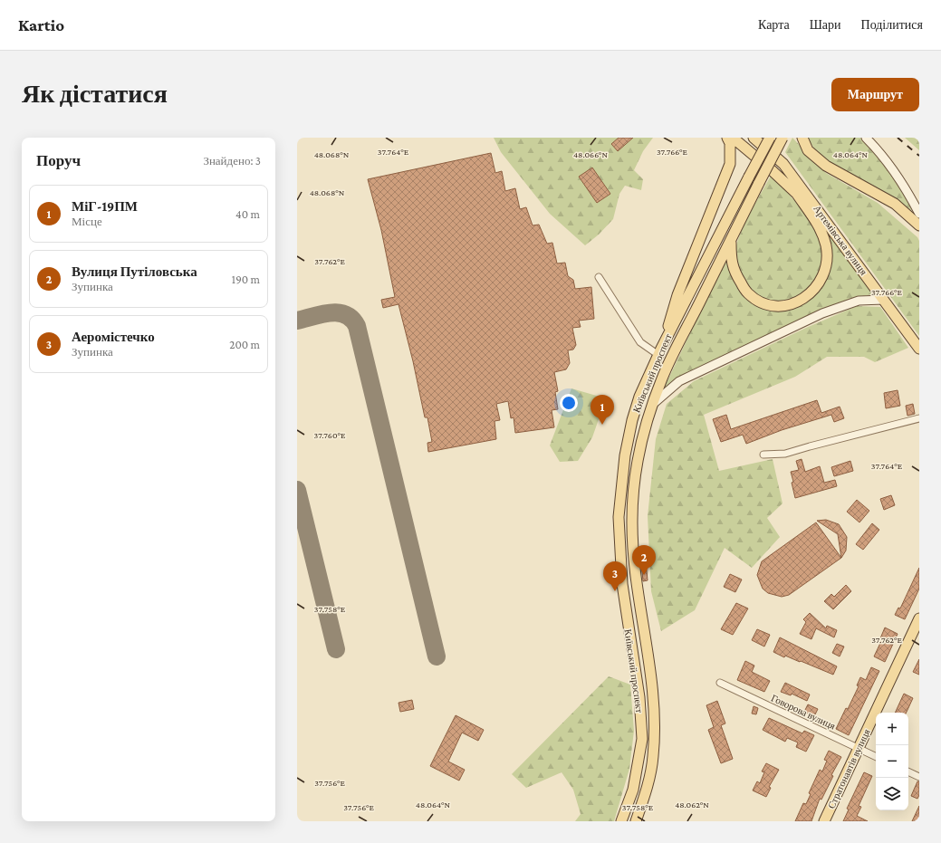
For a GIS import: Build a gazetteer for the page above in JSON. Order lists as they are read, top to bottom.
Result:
{
  "streets": {
    "main road": ["Артемівська вулиця", "Київський проспект", "Стратонавтів вулиця"],
    "street": ["Говорова вулиця"]
  },
  "crossings": [
    ["Говорова вулиця", "Стратонавтів вулиця"]
  ],
  "page": {
    "header": "Kartio",
    "nav": ["Карта", "Шари", "Поділитися"],
    "buttons": "Маршрут",
    "title": "Як дістатися",
    "heading": ["Поруч", "Знайдено: 3"],
    "list": [
      {
        "mark": "1",
        "name": "МіГ-19ПМ",
        "note": "Місце",
        "value": "40 m"
      },
      {
        "mark": "2",
        "name": "Вулиця Путіловська",
        "note": "Зупинка",
        "value": "190 m"
      },
      {
        "mark": "3",
        "name": "Аеромістечко",
        "note": "Зупинка",
        "value": "200 m"
      }
    ],
    "pins": ["1", "2", "3"],
    "map_buttons": ["+", "−"]
  },
  "coordinates": [
    "37.764°E",
    "37.766°E",
    "48.068°N",
    "48.066°N",
    "48.064°N",
    "37.762°E",
    "37.760°E",
    "37.758°E",
    "37.756°E",
    "48.062°N"
  ]
}
